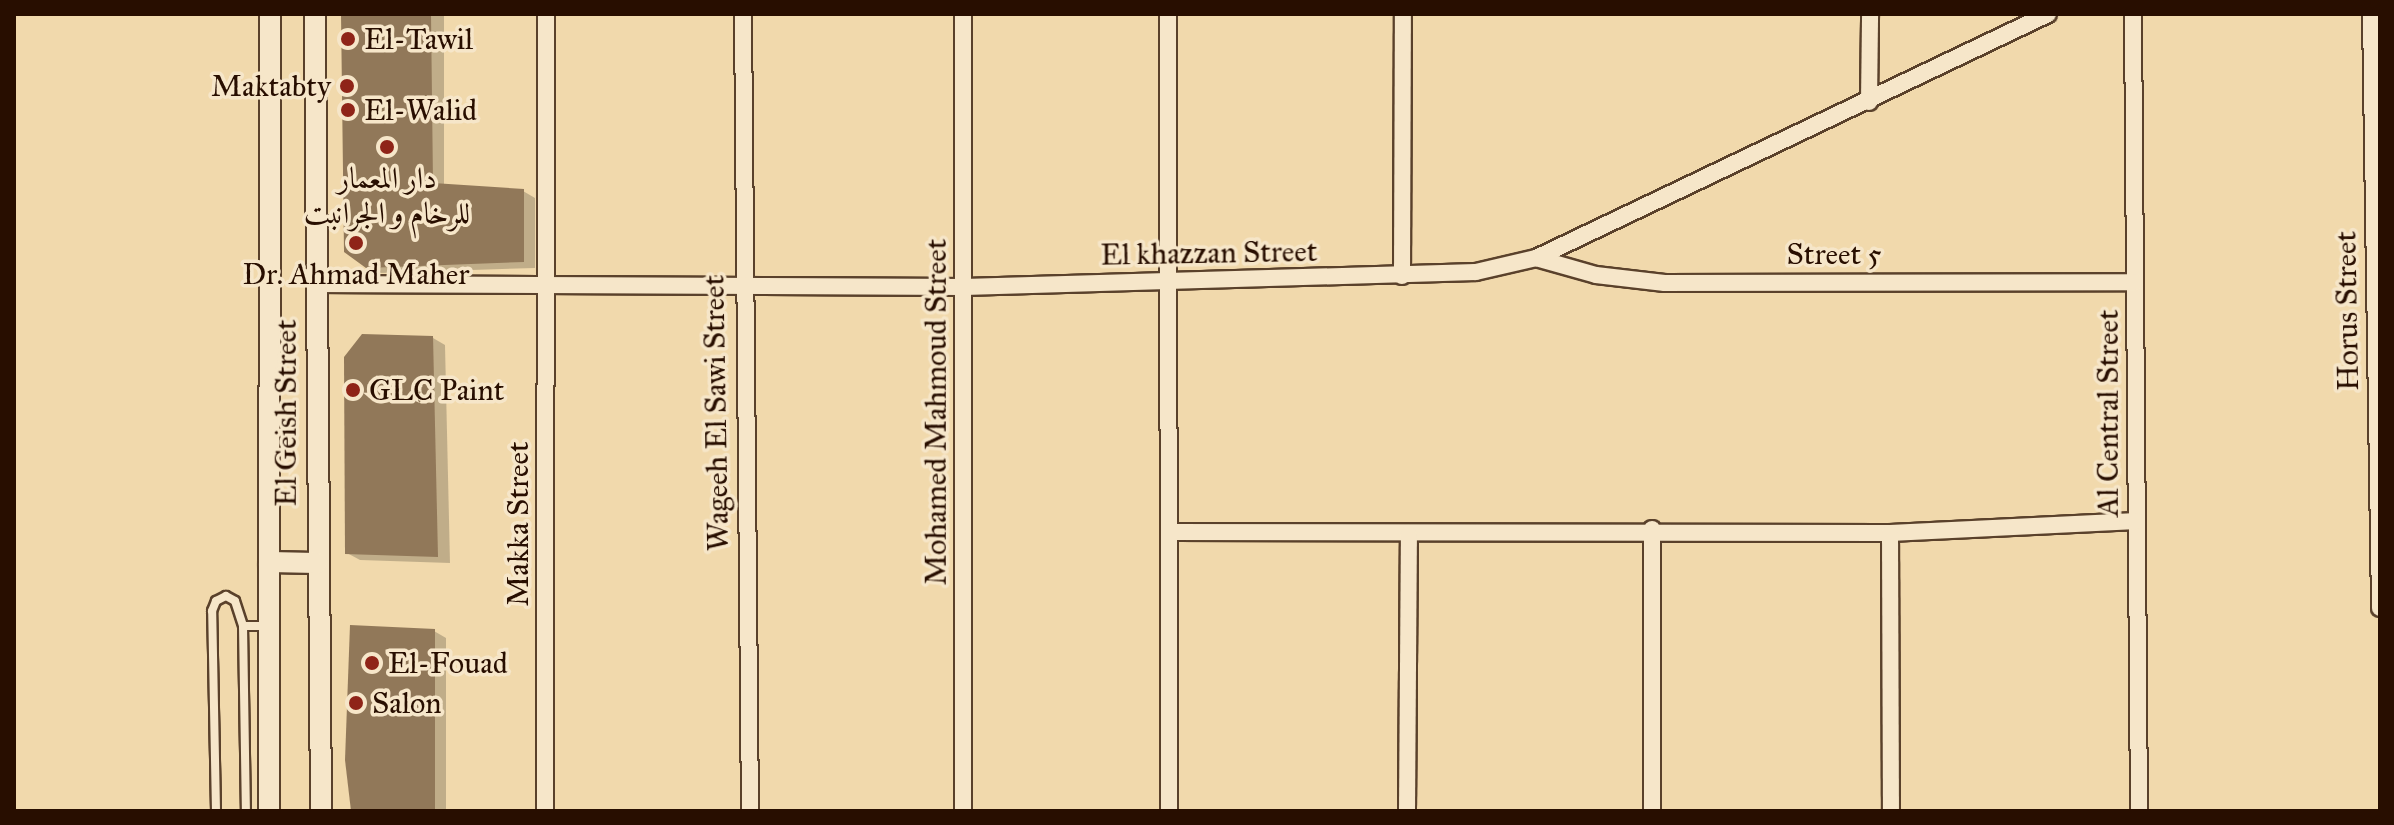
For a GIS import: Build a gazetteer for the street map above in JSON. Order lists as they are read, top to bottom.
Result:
{
  "streets": {
    "street": [
      "El khazzan Street",
      "Street 5",
      "Horus Street",
      "Mohamed Mahmoud Street",
      "El Geish Street",
      "Wageeh El Sawi Street",
      "Al Central Street",
      "Makka Street"
    ]
  },
  "crossings": [
    ["El khazzan Street", "Street 5"],
    ["El khazzan Street", "Mohamed Mahmoud Street"],
    ["El khazzan Street", "El Geish Street"],
    ["El khazzan Street", "Wageeh El Sawi Street"],
    ["El khazzan Street", "Makka Street"],
    ["Street 5", "Al Central Street"]
  ],
  "places": [
    "El-Tawil",
    "Maktabty",
    "El-Walid",
    "دار المعمار للرخام و الجرانبت",
    "Dr. Ahmad Maher",
    "GLC Paint",
    "El-Fouad",
    "Salon"
  ]
}
